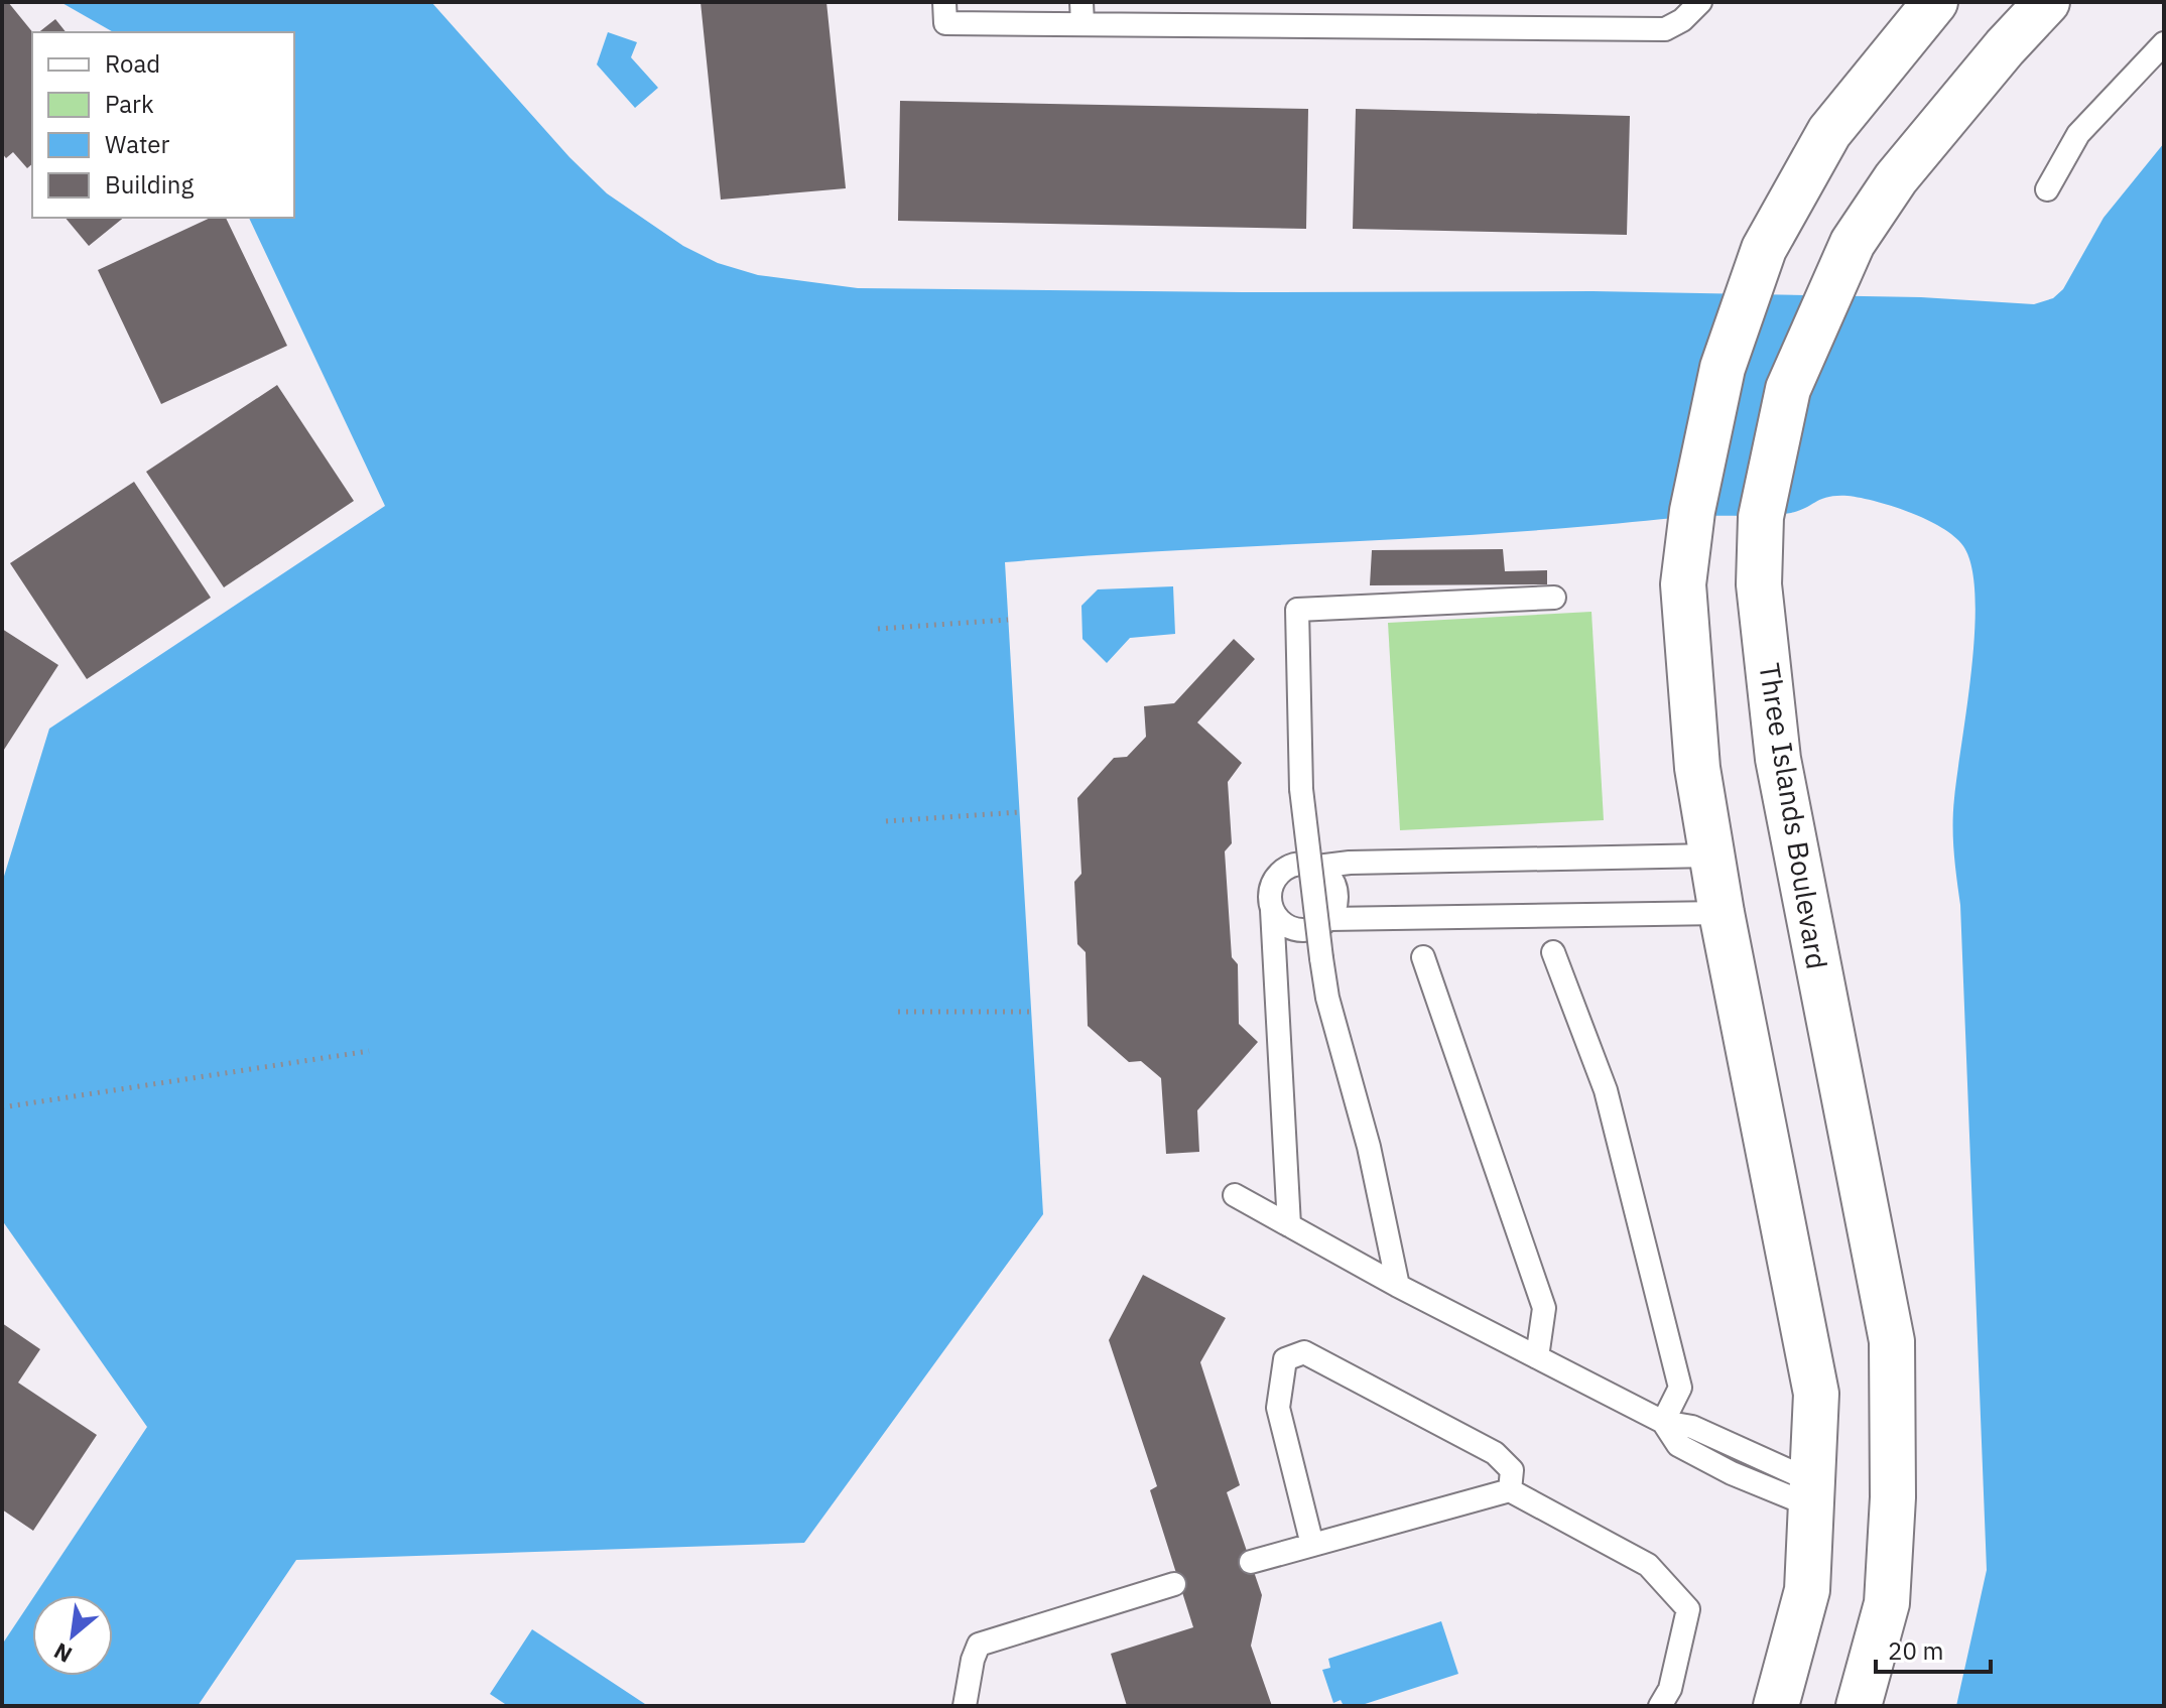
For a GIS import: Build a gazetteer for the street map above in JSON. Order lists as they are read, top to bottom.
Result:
{
  "streets": {
    "street": ["Three Islands Boulevard"]
  },
  "legend": [
    "Road",
    "Park",
    "Water",
    "Building"
  ],
  "scale_bar": "20 m",
  "north": "bottom left"
}
